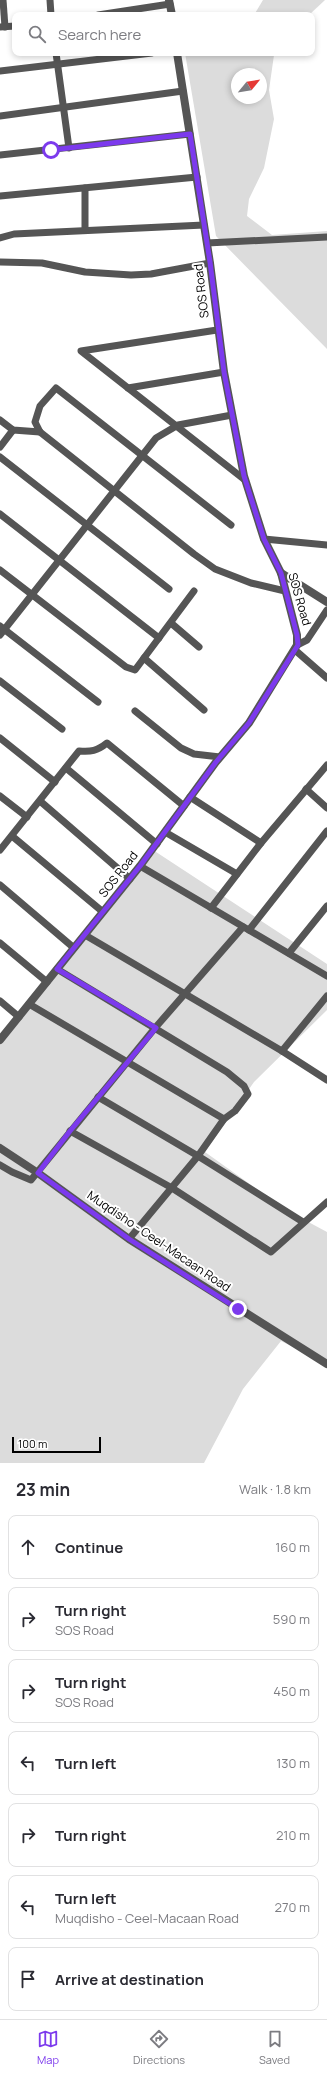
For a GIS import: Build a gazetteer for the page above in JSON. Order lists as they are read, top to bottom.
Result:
{
  "streets": {
    "street": ["SOS Road", "Muqdisho - Ceel-Macaan Road"]
  },
  "scale_bar": "100 m",
  "north": "top right",
  "page": {
    "search": "Search here",
    "scale": "100 m",
    "heading": ["23 min", "Walk · 1.8 km"],
    "list": [
      ["Continue", "160 m"],
      ["Turn right", "SOS Road", "590 m"],
      ["Turn right", "SOS Road", "450 m"],
      ["Turn left", "130 m"],
      ["Turn right", "210 m"],
      ["Turn left", "Muqdisho - Ceel-Macaan Road", "270 m"],
      "Arrive at destination"
    ],
    "nav": ["Map", "Directions", "Saved"]
  }
}
